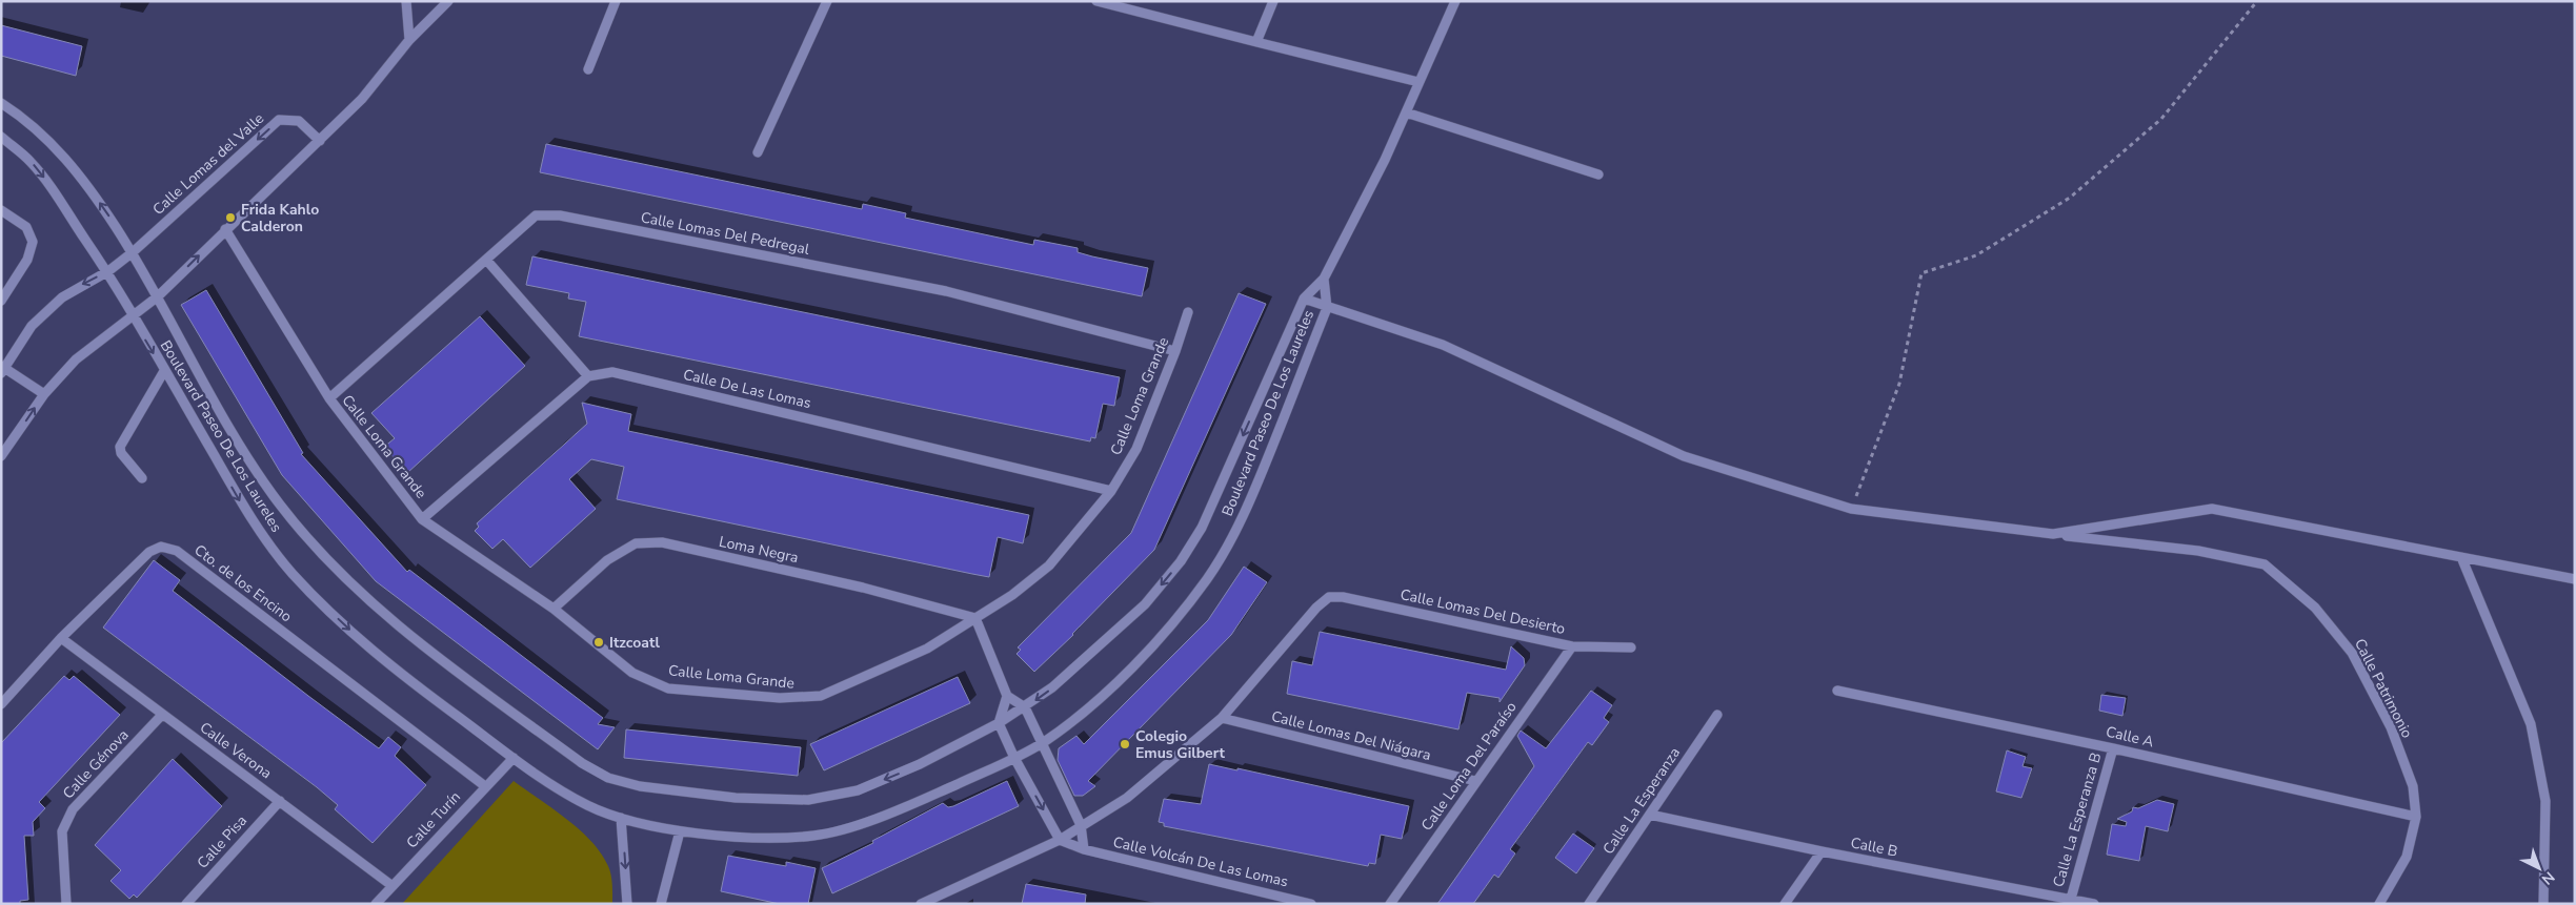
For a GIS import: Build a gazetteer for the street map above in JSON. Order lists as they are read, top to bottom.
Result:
{
  "streets": {
    "street": [
      "Calle Lomas del Valle",
      "Calle Lomas Del Pedregal",
      "Calle De Las Lomas",
      "Calle Loma Grande",
      "Boulevard Paseo De Los Laureles",
      "Loma Negra",
      "Cto. de los Encino",
      "Calle Lomas Del Desierto",
      "Calle Patrimonio",
      "Calle Lomas Del Niágara",
      "Calle A",
      "Calle Verona",
      "Calle Génova",
      "Calle Loma Del Paraíso",
      "Calle La Esperanza",
      "Calle Turín",
      "Calle La Esperanza B",
      "Calle Pisa",
      "Calle B",
      "Calle Volcán De Las Lomas"
    ]
  },
  "crossings": [
    ["Calle Lomas del Valle", "Boulevard Paseo De Los Laureles"],
    ["Calle Lomas Del Pedregal", "Calle Loma Grande"],
    ["Calle De Las Lomas", "Calle Loma Grande"],
    ["Calle Loma Grande", "Loma Negra"],
    ["Boulevard Paseo De Los Laureles", "Calle Patrimonio"],
    ["Boulevard Paseo De Los Laureles", "Calle Turín"],
    ["Cto. de los Encino", "Calle Verona"],
    ["Cto. de los Encino", "Calle Turín"],
    ["Calle Lomas Del Desierto", "Calle Lomas Del Niágara"],
    ["Calle Lomas Del Desierto", "Calle Loma Del Paraíso"],
    ["Calle Patrimonio", "Calle A"],
    ["Calle Lomas Del Niágara", "Calle Loma Del Paraíso"],
    ["Calle A", "Calle La Esperanza B"],
    ["Calle Verona", "Calle Génova"],
    ["Calle Verona", "Calle Turín"],
    ["Calle Verona", "Calle Pisa"],
    ["Calle La Esperanza", "Calle B"],
    ["Calle La Esperanza B", "Calle B"]
  ],
  "places": ["Frida Kahlo Calderon", "Itzcoatl", "Colegio Emus Gilbert"],
  "north": "bottom right"
}
